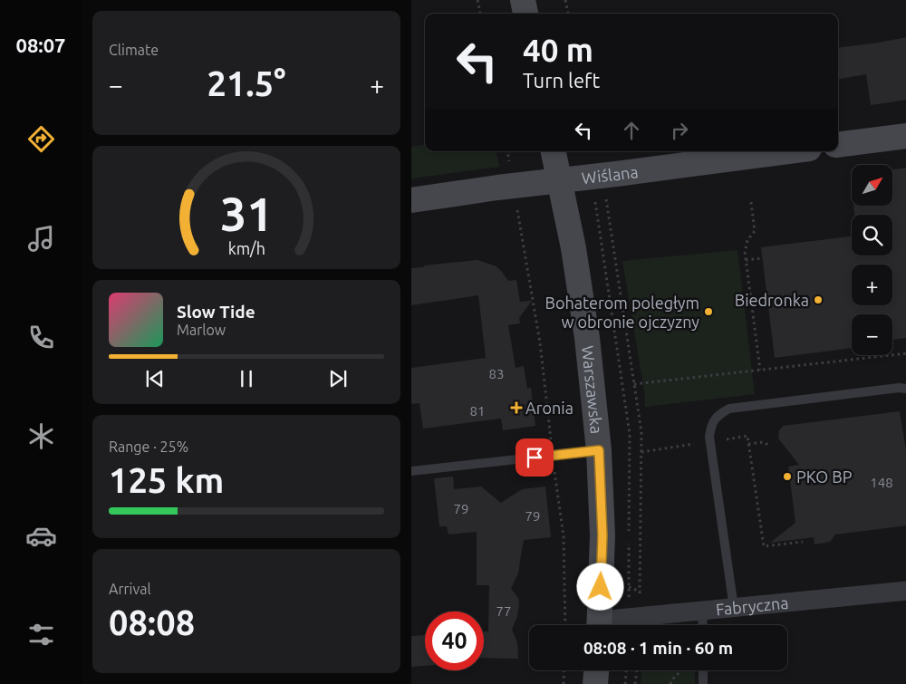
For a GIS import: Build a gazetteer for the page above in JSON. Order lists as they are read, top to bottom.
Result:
{
  "streets": {
    "street": ["Wiślana", "Warszawska", "Fabryczna"]
  },
  "crossings": [
    ["Wiślana", "Warszawska"]
  ],
  "places": {
    "other": ["Biedronka", "Bohaterom poległym w obronie ojczyzny", "PKO BP"],
    "health": ["Aronia"]
  },
  "house_numbers": [
    "83",
    "81",
    "148",
    "79",
    "79",
    "77"
  ],
  "north": "top right",
  "page": {
    "tabs": "08:07",
    "tile": [
      "Climate",
      ["Range · 25%", "125 km"],
      ["Arrival", "08:08"]
    ],
    "turn": ["40 m", "Turn left"],
    "heat": ["−", "21.5°", "+"],
    "map_buttons": ["+", "−"],
    "song": ["Slow Tide", "Marlow"],
    "limit": "40",
    "trip": "08:08 · 1 min · 60 m",
    "gauge": ["31", "km/h"]
  }
}
